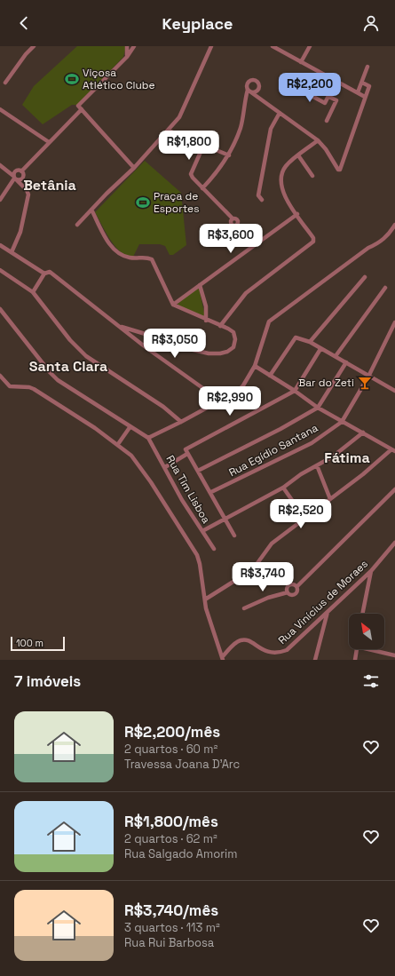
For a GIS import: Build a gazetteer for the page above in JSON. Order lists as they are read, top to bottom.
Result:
{
  "streets": {
    "street": ["Rua Egídio Santana", "Rua Tim Lisboa", "Rua Vinícius de Moraes"]
  },
  "districts": ["Betânia", "Santa Clara", "Fátima"],
  "places": {
    "sports": ["Viçosa Atlético Clube", "Praça de Esportes"],
    "bar": ["Bar do Zeti"]
  },
  "scale_bar": "100 m",
  "north": "top left",
  "page": {
    "header": "Keyplace",
    "price": [
      "R$2,200",
      "R$1,800",
      "R$3,600",
      "R$3,050",
      "R$2,990",
      "R$2,520",
      "R$3,740"
    ],
    "scale": "100 m",
    "heading": "7 imóveis",
    "list": [
      {
        "name": "R$2,200/mês",
        "note": "2 quartos · 60 m² · Travessa Joana D'Arc"
      },
      {
        "name": "R$1,800/mês",
        "note": "2 quartos · 62 m² · Rua Salgado Amorim"
      },
      {
        "name": "R$3,740/mês",
        "note": "3 quartos · 113 m² · Rua Rui Barbosa"
      }
    ]
  }
}
